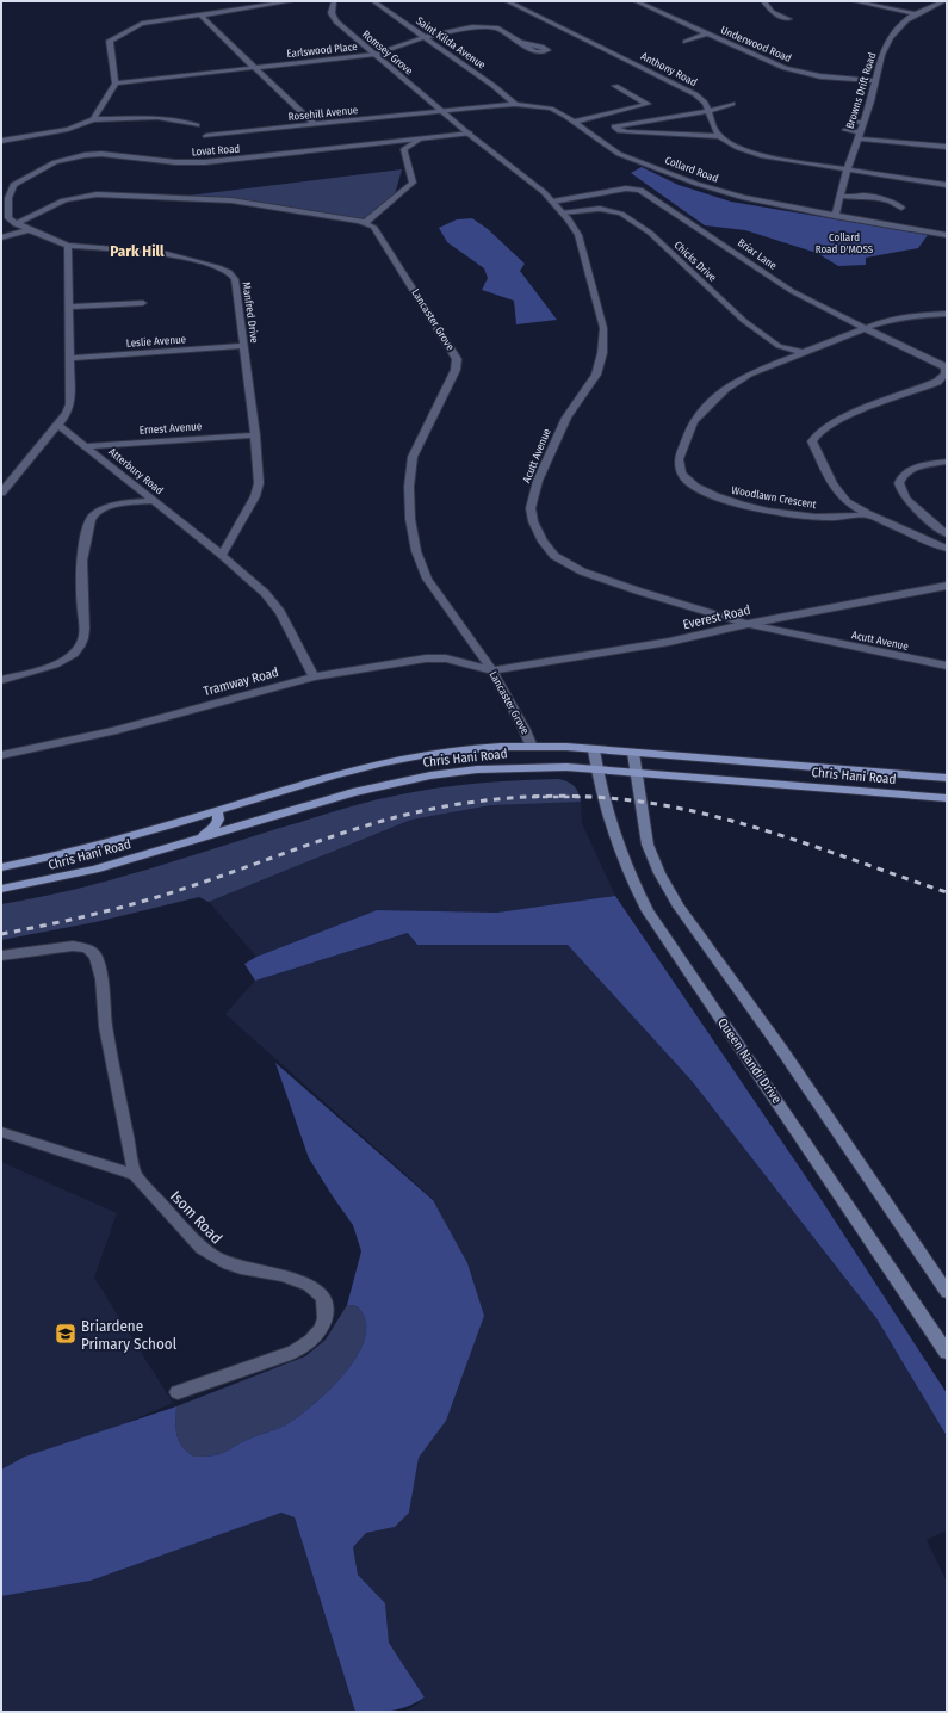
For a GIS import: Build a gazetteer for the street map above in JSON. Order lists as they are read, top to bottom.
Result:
{
  "streets": {
    "main road": ["Chris Hani Road", "Queen Nandi Drive"],
    "street": [
      "Saint Kilda Avenue",
      "Underwood Road",
      "Earlswood Place",
      "Romsey Grove",
      "Anthony Road",
      "Browns Drift Road",
      "Rosehill Avenue",
      "Lovat Road",
      "Collard Road",
      "Briar Lane",
      "Chicks Drive",
      "Manfred Drive",
      "Lancaster Grove",
      "Leslie Avenue",
      "Ernest Avenue",
      "Acutt Avenue",
      "Atterbury Road",
      "Woodlawn Crescent",
      "Everest Road",
      "Tramway Road",
      "Isom Road"
    ]
  },
  "crossings": [
    ["Saint Kilda Avenue", "Earlswood Place"],
    ["Saint Kilda Avenue", "Collard Road"],
    ["Underwood Road", "Browns Drift Road"],
    ["Earlswood Place", "Romsey Grove"],
    ["Romsey Grove", "Rosehill Avenue"],
    ["Romsey Grove", "Collard Road"],
    ["Romsey Grove", "Acutt Avenue"],
    ["Browns Drift Road", "Collard Road"],
    ["Rosehill Avenue", "Collard Road"],
    ["Rosehill Avenue", "Acutt Avenue"],
    ["Lovat Road", "Acutt Avenue"],
    ["Collard Road", "Acutt Avenue"],
    ["Briar Lane", "Acutt Avenue"],
    ["Briar Lane", "Woodlawn Crescent"],
    ["Chicks Drive", "Acutt Avenue"],
    ["Chicks Drive", "Woodlawn Crescent"],
    ["Manfred Drive", "Leslie Avenue"],
    ["Manfred Drive", "Ernest Avenue"],
    ["Manfred Drive", "Atterbury Road"],
    ["Lancaster Grove", "Everest Road"],
    ["Lancaster Grove", "Tramway Road"],
    ["Lancaster Grove", "Chris Hani Road"],
    ["Ernest Avenue", "Atterbury Road"],
    ["Acutt Avenue", "Everest Road"],
    ["Atterbury Road", "Tramway Road"],
    ["Everest Road", "Tramway Road"],
    ["Chris Hani Road", "Queen Nandi Drive"]
  ],
  "districts": ["Park Hill"],
  "parks": ["Collard Road D'MOSS"],
  "places": {
    "school or university": ["Briardene Primary School"]
  }
}
